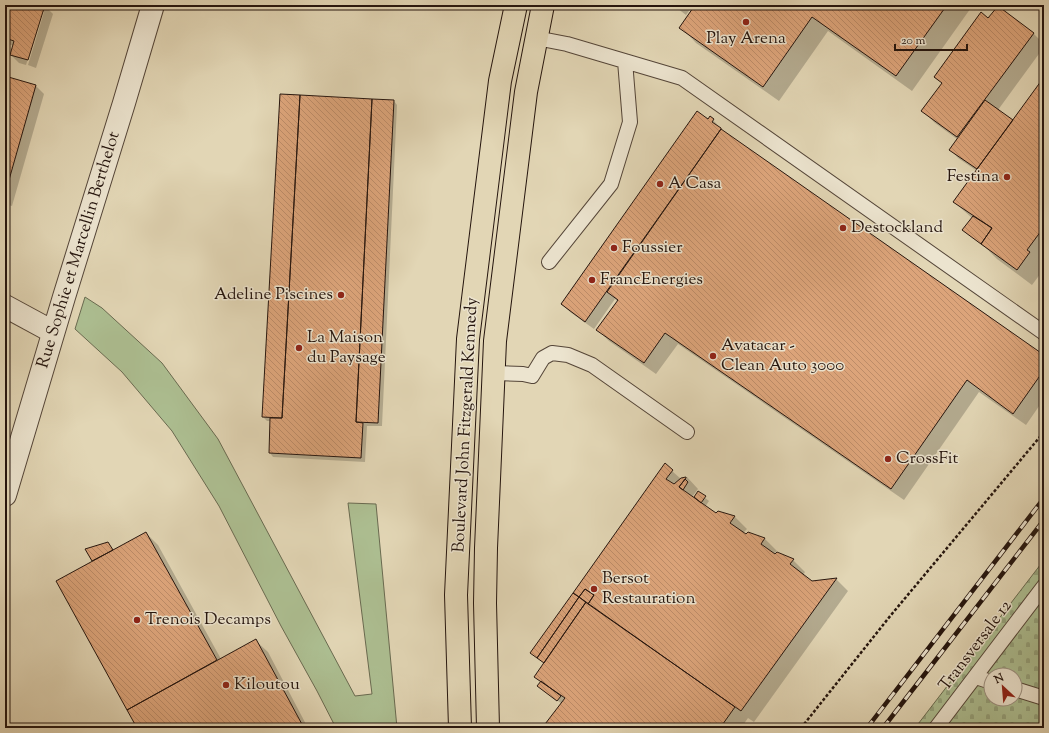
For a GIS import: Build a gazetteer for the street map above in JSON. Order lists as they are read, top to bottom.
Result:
{
  "streets": {
    "main road": ["Boulevard John Fitzgerald Kennedy"],
    "street": ["Rue Sophie et Marcellin Berthelot"],
    "lane": ["Transversale 12"]
  },
  "places": [
    "Play Arena",
    "Festina",
    "A Casa",
    "Destockland",
    "Foussier",
    "FrancEnergies",
    "Adeline Piscines",
    "La Maison du Paysage",
    "Avatacar - Clean Auto 3000",
    "CrossFit",
    "Bersot Restauration",
    "Trenois Decamps",
    "Kiloutou"
  ],
  "scale_bar": "20 m",
  "north": "top left"
}
